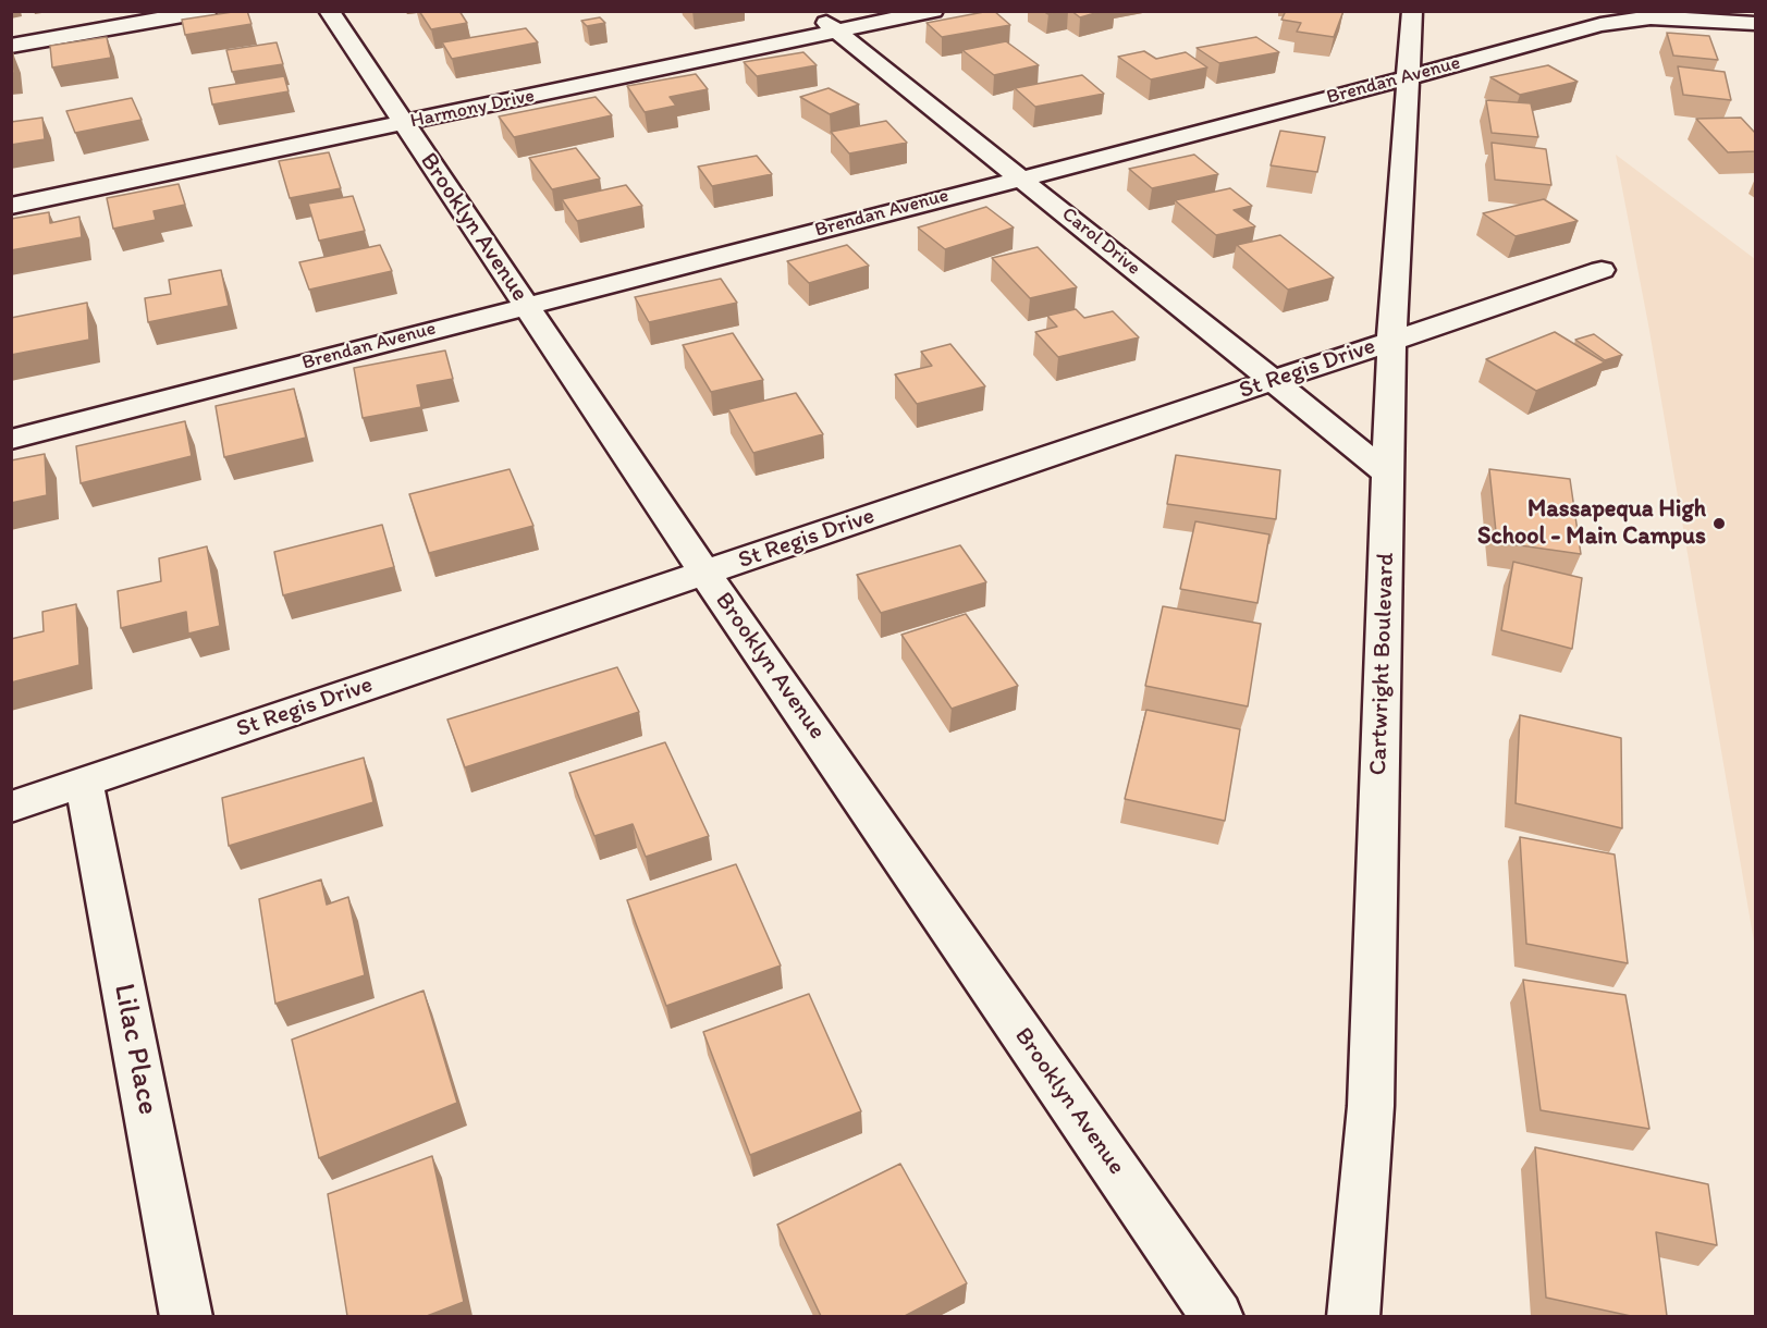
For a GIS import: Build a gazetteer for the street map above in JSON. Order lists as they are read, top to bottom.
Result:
{
  "streets": {
    "street": [
      "Brendan Avenue",
      "Harmony Drive",
      "Brooklyn Avenue",
      "Carol Drive",
      "St Regis Drive",
      "Cartwright Boulevard",
      "Lilac Place"
    ]
  },
  "crossings": [
    ["Brendan Avenue", "Brooklyn Avenue"],
    ["Brendan Avenue", "Carol Drive"],
    ["Brendan Avenue", "Cartwright Boulevard"],
    ["Harmony Drive", "Brooklyn Avenue"],
    ["Harmony Drive", "Carol Drive"],
    ["Brooklyn Avenue", "St Regis Drive"],
    ["Carol Drive", "St Regis Drive"],
    ["Carol Drive", "Cartwright Boulevard"],
    ["St Regis Drive", "Cartwright Boulevard"],
    ["St Regis Drive", "Lilac Place"]
  ],
  "places": ["Massapequa High School - Main Campus"]
}
